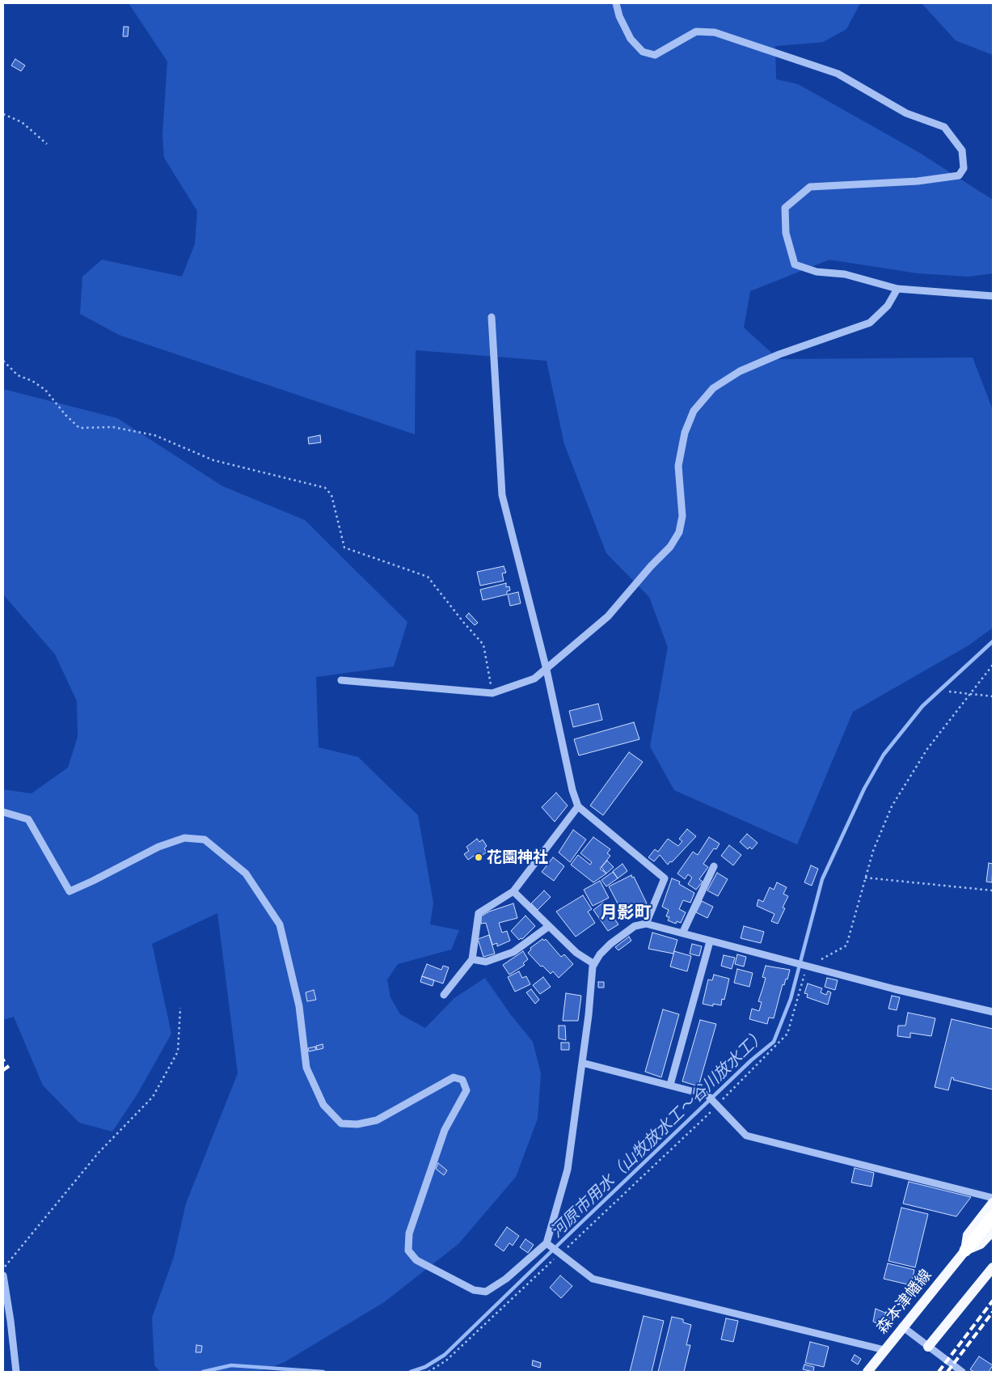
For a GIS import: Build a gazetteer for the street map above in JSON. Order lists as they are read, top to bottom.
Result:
{
  "streets": {
    "main road": ["森本津幡線"]
  },
  "districts": ["月影町"],
  "water": ["河原市用水（山牧放水工～谷川放水工）"],
  "places": ["花園神社"]
}
